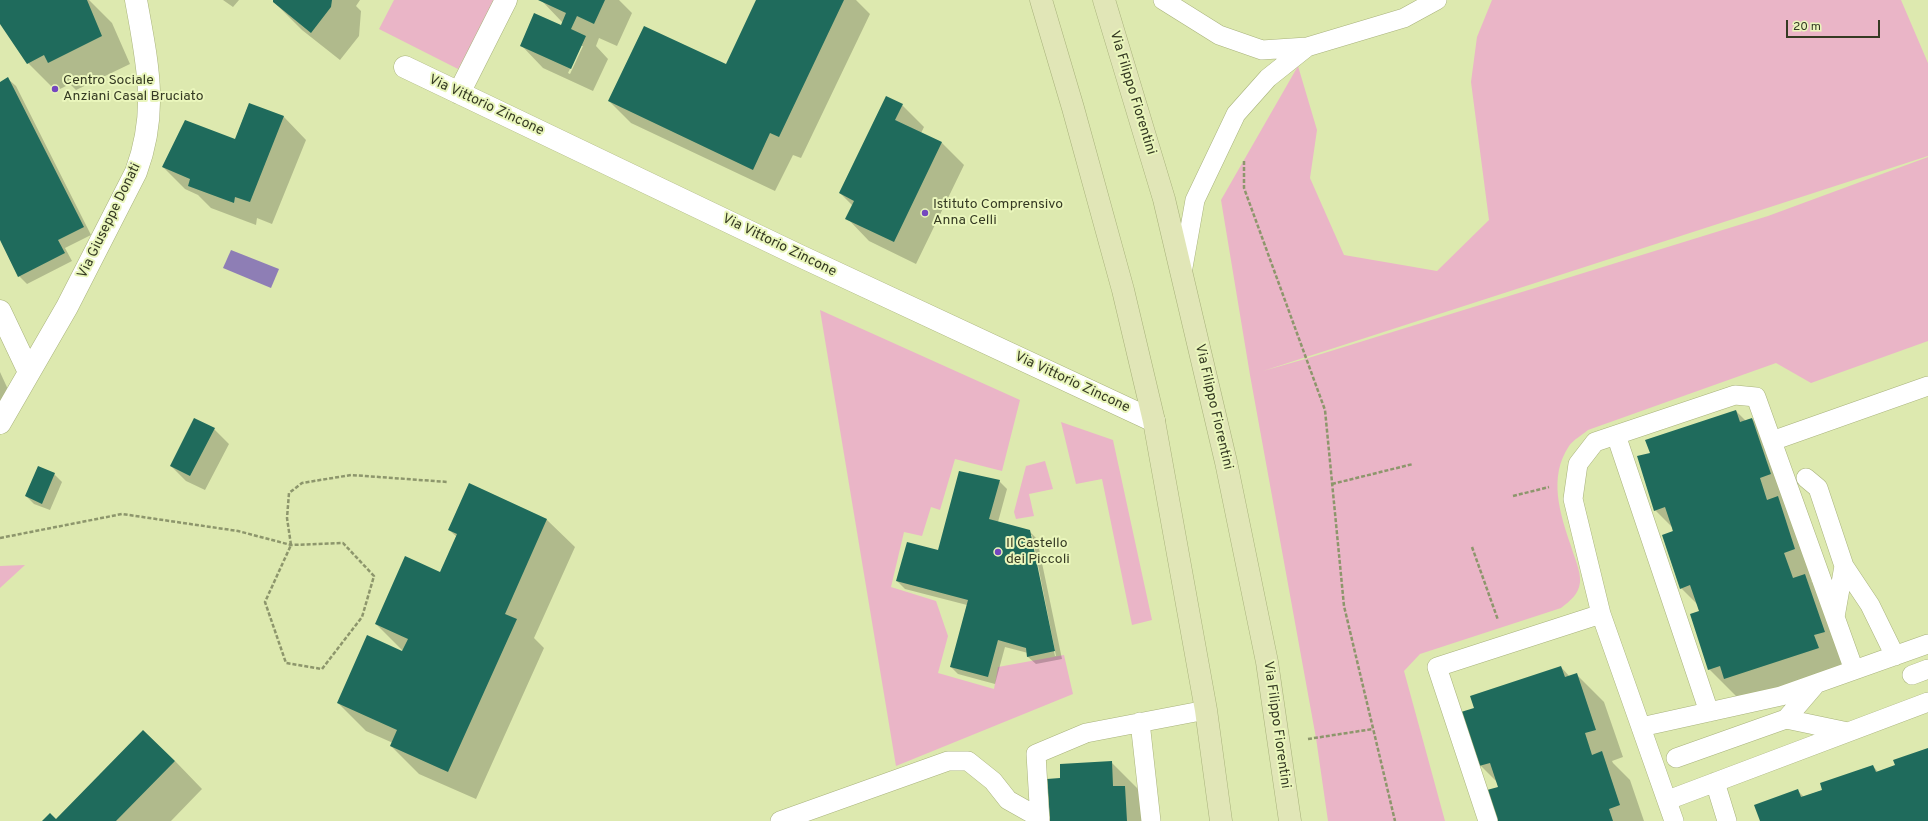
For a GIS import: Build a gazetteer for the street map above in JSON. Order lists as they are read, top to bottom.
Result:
{
  "streets": {
    "main road": ["Via Filippo Fiorentini"],
    "street": ["Via Vittorio Zincone", "Via Giuseppe Donati"]
  },
  "places": ["Centro Sociale Anziani Casal Bruciato", "Istituto Comprensivo Anna Celli", "Il Castello dei Piccoli"],
  "scale_bar": "20 m"
}
